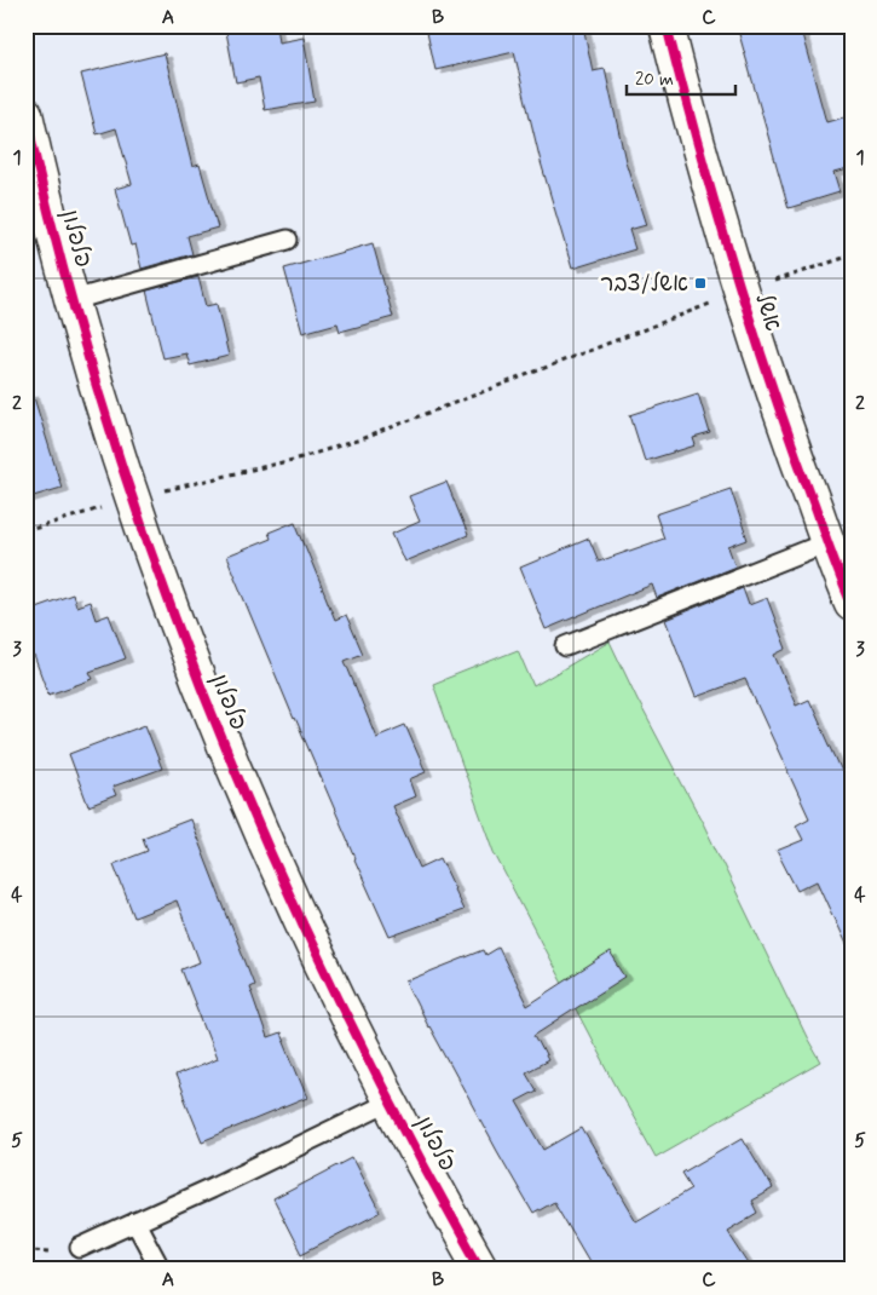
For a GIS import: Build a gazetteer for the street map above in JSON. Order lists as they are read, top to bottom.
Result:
{
  "streets": {
    "street": ["פלפלון", "אשל"]
  },
  "places": {
    "transit": ["אשל/צבר"]
  },
  "scale_bar": "20 m",
  "grid": {
    "columns": ["A", "B", "C"],
    "rows": [
      "1",
      "2",
      "3",
      "4",
      "5"
    ]
  }
}
